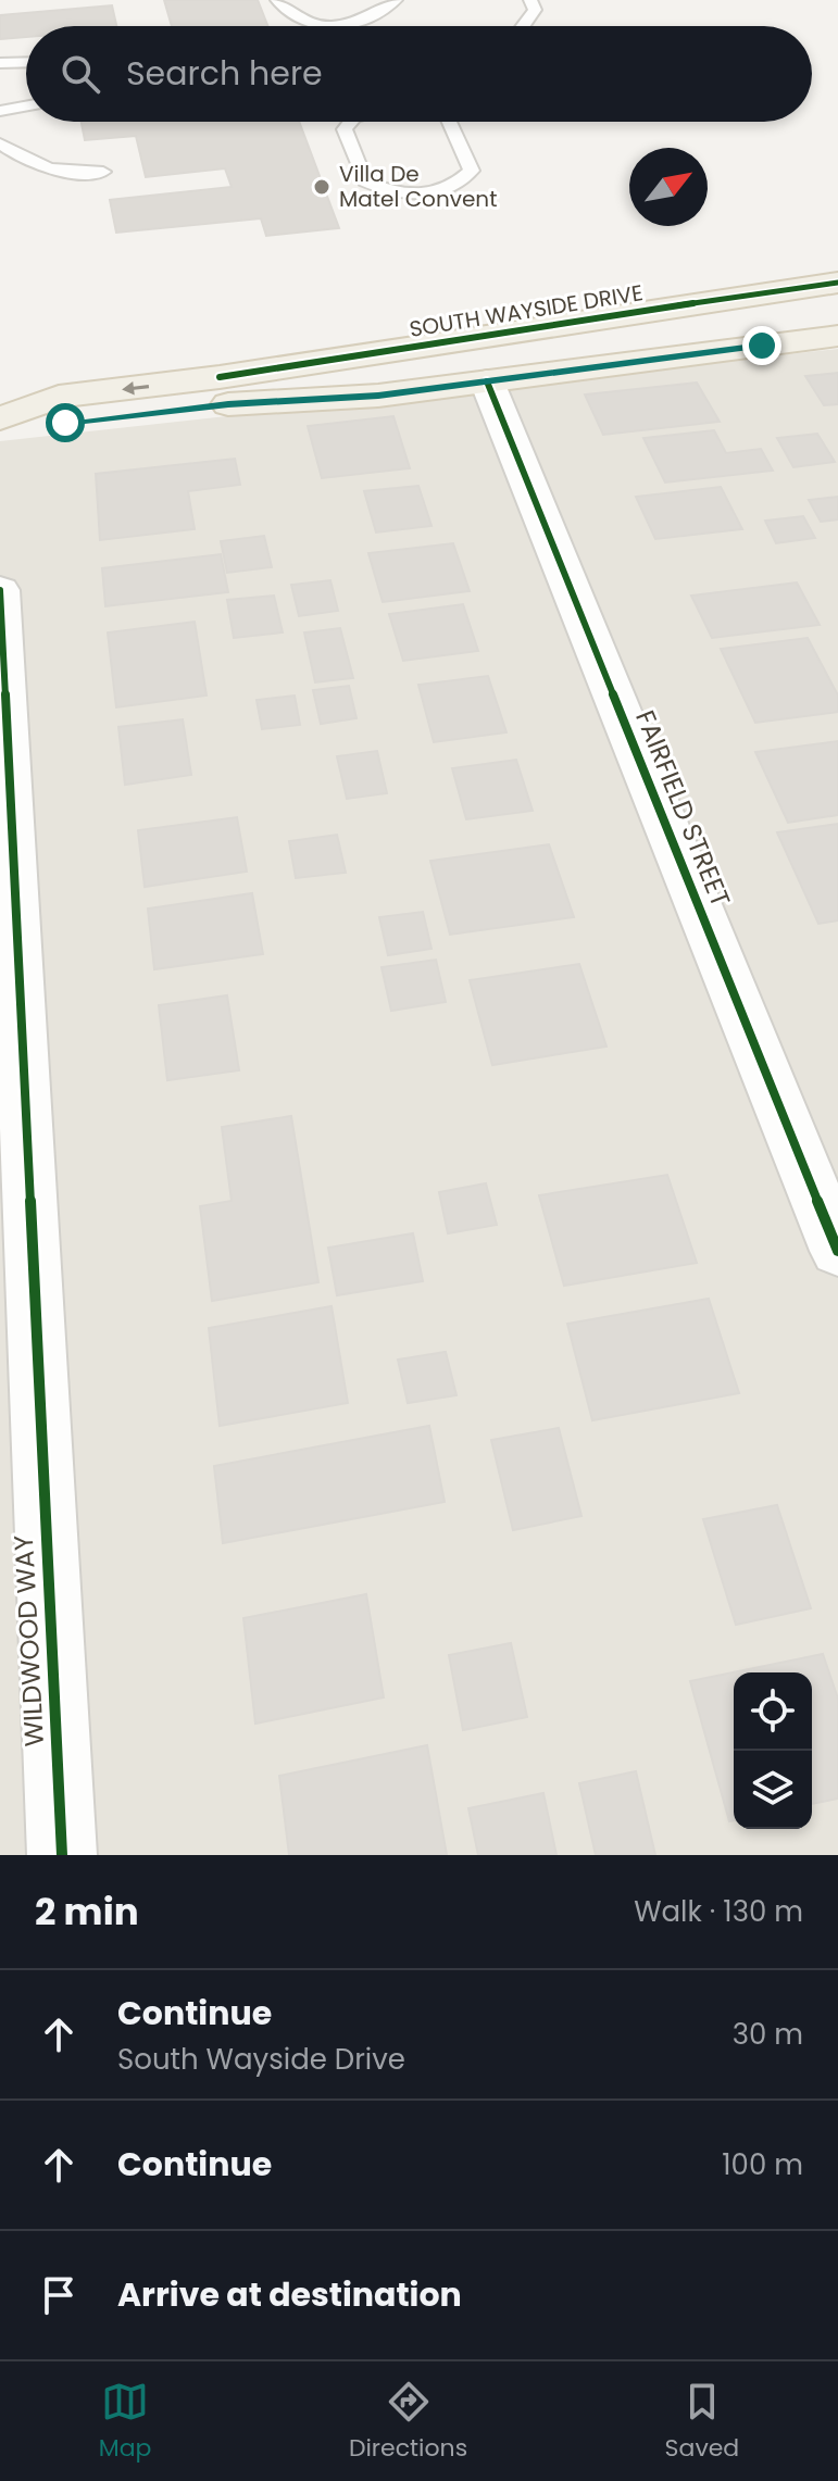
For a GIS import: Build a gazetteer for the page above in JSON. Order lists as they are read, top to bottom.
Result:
{
  "streets": {
    "main road": ["SOUTH WAYSIDE DRIVE"],
    "street": ["FAIRFIELD STREET", "WILDWOOD WAY"]
  },
  "places": ["Villa De Matel Convent"],
  "north": "top right",
  "page": {
    "search": "Search here",
    "heading": ["2 min", "Walk · 130 m"],
    "list": [
      ["Continue", "South Wayside Drive", "30 m"],
      ["Continue", "100 m"],
      "Arrive at destination"
    ],
    "nav": ["Map", "Directions", "Saved"]
  }
}
